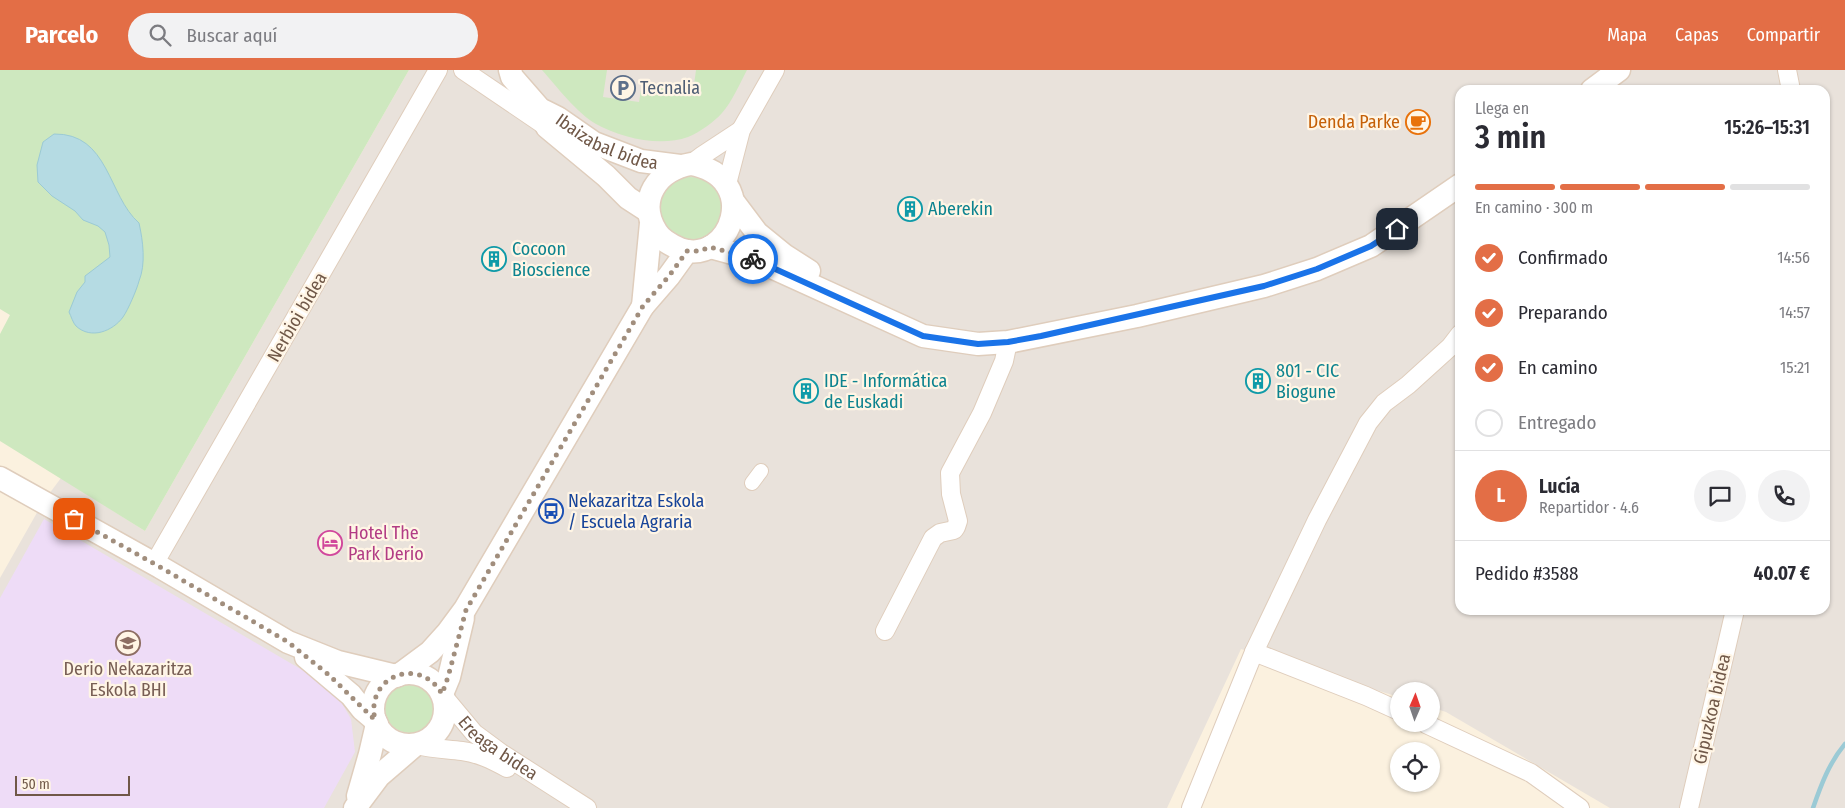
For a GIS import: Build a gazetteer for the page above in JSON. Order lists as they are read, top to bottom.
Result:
{
  "streets": {
    "street": [
      "Ibaizabal bidea",
      "Nerbioi bidea",
      "Gipuzkoa bidea",
      "Ereaga bidea"
    ]
  },
  "places": {
    "parking": ["Tecnalia"],
    "cafe": ["Denda Parke"],
    "building": [
      "Aberekin",
      "Cocoon Bioscience",
      "801 - CIC Biogune",
      "IDE - Informática de Euskadi"
    ],
    "bus stop": ["Nekazaritza Eskola / Escuela Agraria"],
    "hotel": ["Hotel The Park Derio"],
    "school or university": ["Derio Nekazaritza Eskola BHI"]
  },
  "scale_bar": "50 m",
  "north": "top",
  "page": {
    "header": "Parcelo",
    "search": "Buscar aquí",
    "nav": ["Mapa", "Capas", "Compartir"],
    "heading": ["3 min", "Llega en", "15:26–15:31"],
    "panel": [
      "Lucía",
      "Repartidor · 4.6",
      "Pedido #3588",
      "40.07 €"
    ],
    "bar": "En camino · 300 m",
    "list": [
      ["Confirmado", "14:56"],
      ["Preparando", "14:57"],
      ["En camino", "15:21"],
      "Entregado"
    ],
    "round": "L",
    "scale": "50 m"
  }
}
